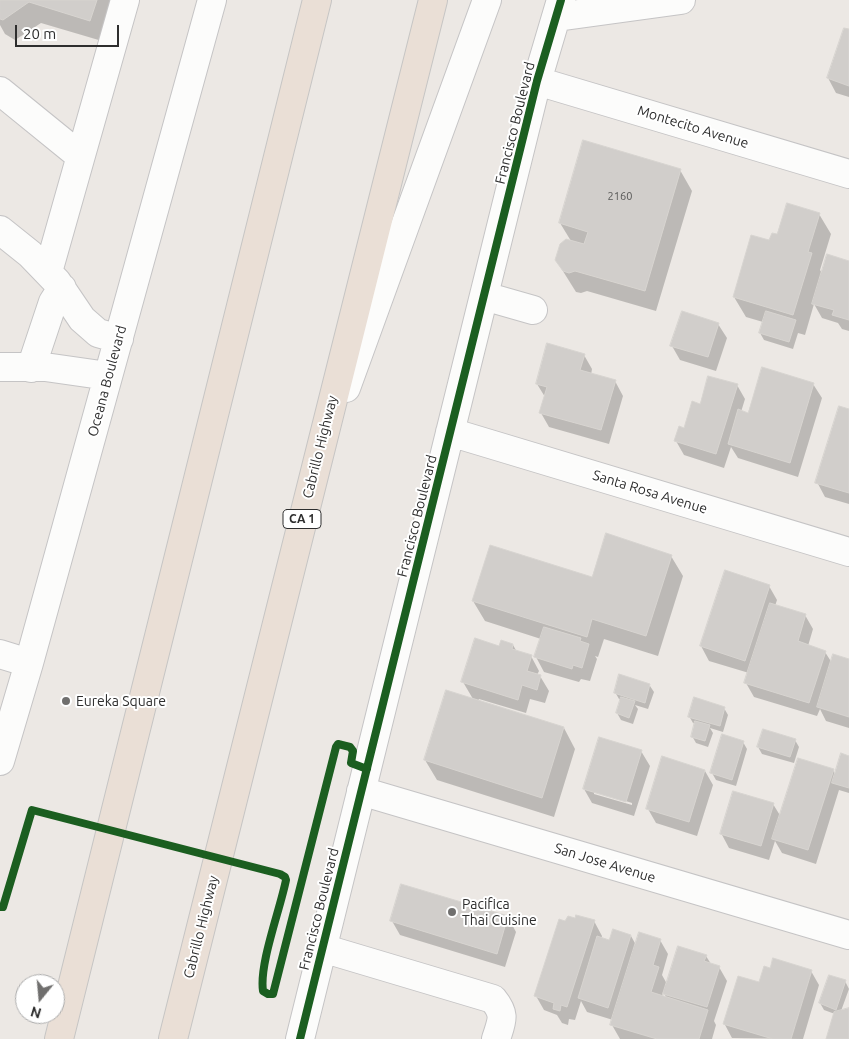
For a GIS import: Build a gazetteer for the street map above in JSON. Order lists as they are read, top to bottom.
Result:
{
  "streets": {
    "highway": ["Cabrillo Highway", "CA 1"],
    "street": [
      "Francisco Boulevard",
      "Montecito Avenue",
      "Oceana Boulevard",
      "Santa Rosa Avenue",
      "San Jose Avenue"
    ]
  },
  "crossings": [
    ["Francisco Boulevard", "Montecito Avenue"],
    ["Francisco Boulevard", "Santa Rosa Avenue"],
    ["Francisco Boulevard", "San Jose Avenue"]
  ],
  "places": ["Eureka Square", "Pacifica Thai Cuisine"],
  "house_numbers": ["2160"],
  "scale_bar": "20 m",
  "north": "bottom"
}
